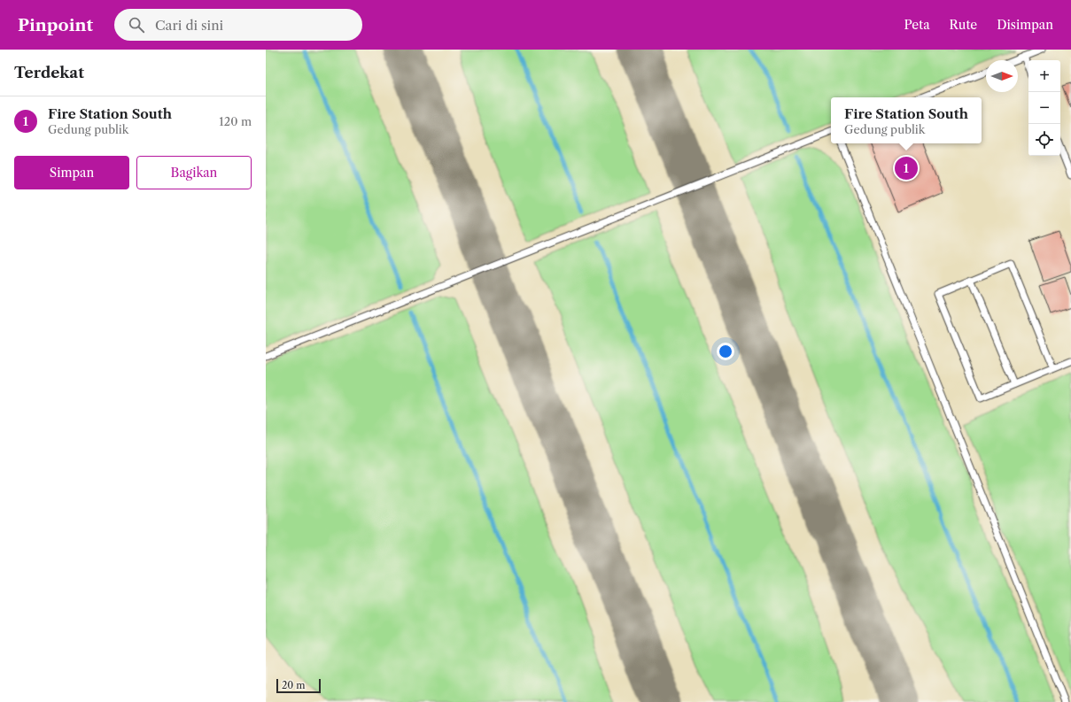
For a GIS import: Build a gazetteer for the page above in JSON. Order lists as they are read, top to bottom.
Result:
{
  "scale_bar": "20 m",
  "north": "right",
  "page": {
    "header": "Pinpoint",
    "search": "Cari di sini",
    "nav": ["Peta", "Rute", "Disimpan"],
    "heading": "Terdekat",
    "map_buttons": ["+", "−"],
    "list": [
      {
        "mark": "1",
        "name": "Fire Station South",
        "note": "Gedung publik",
        "value": "120 m"
      }
    ],
    "popup": ["Fire Station South", "Gedung publik"],
    "buttons": ["Simpan", "Bagikan"],
    "pins": "1",
    "scale": "20 m"
  }
}
